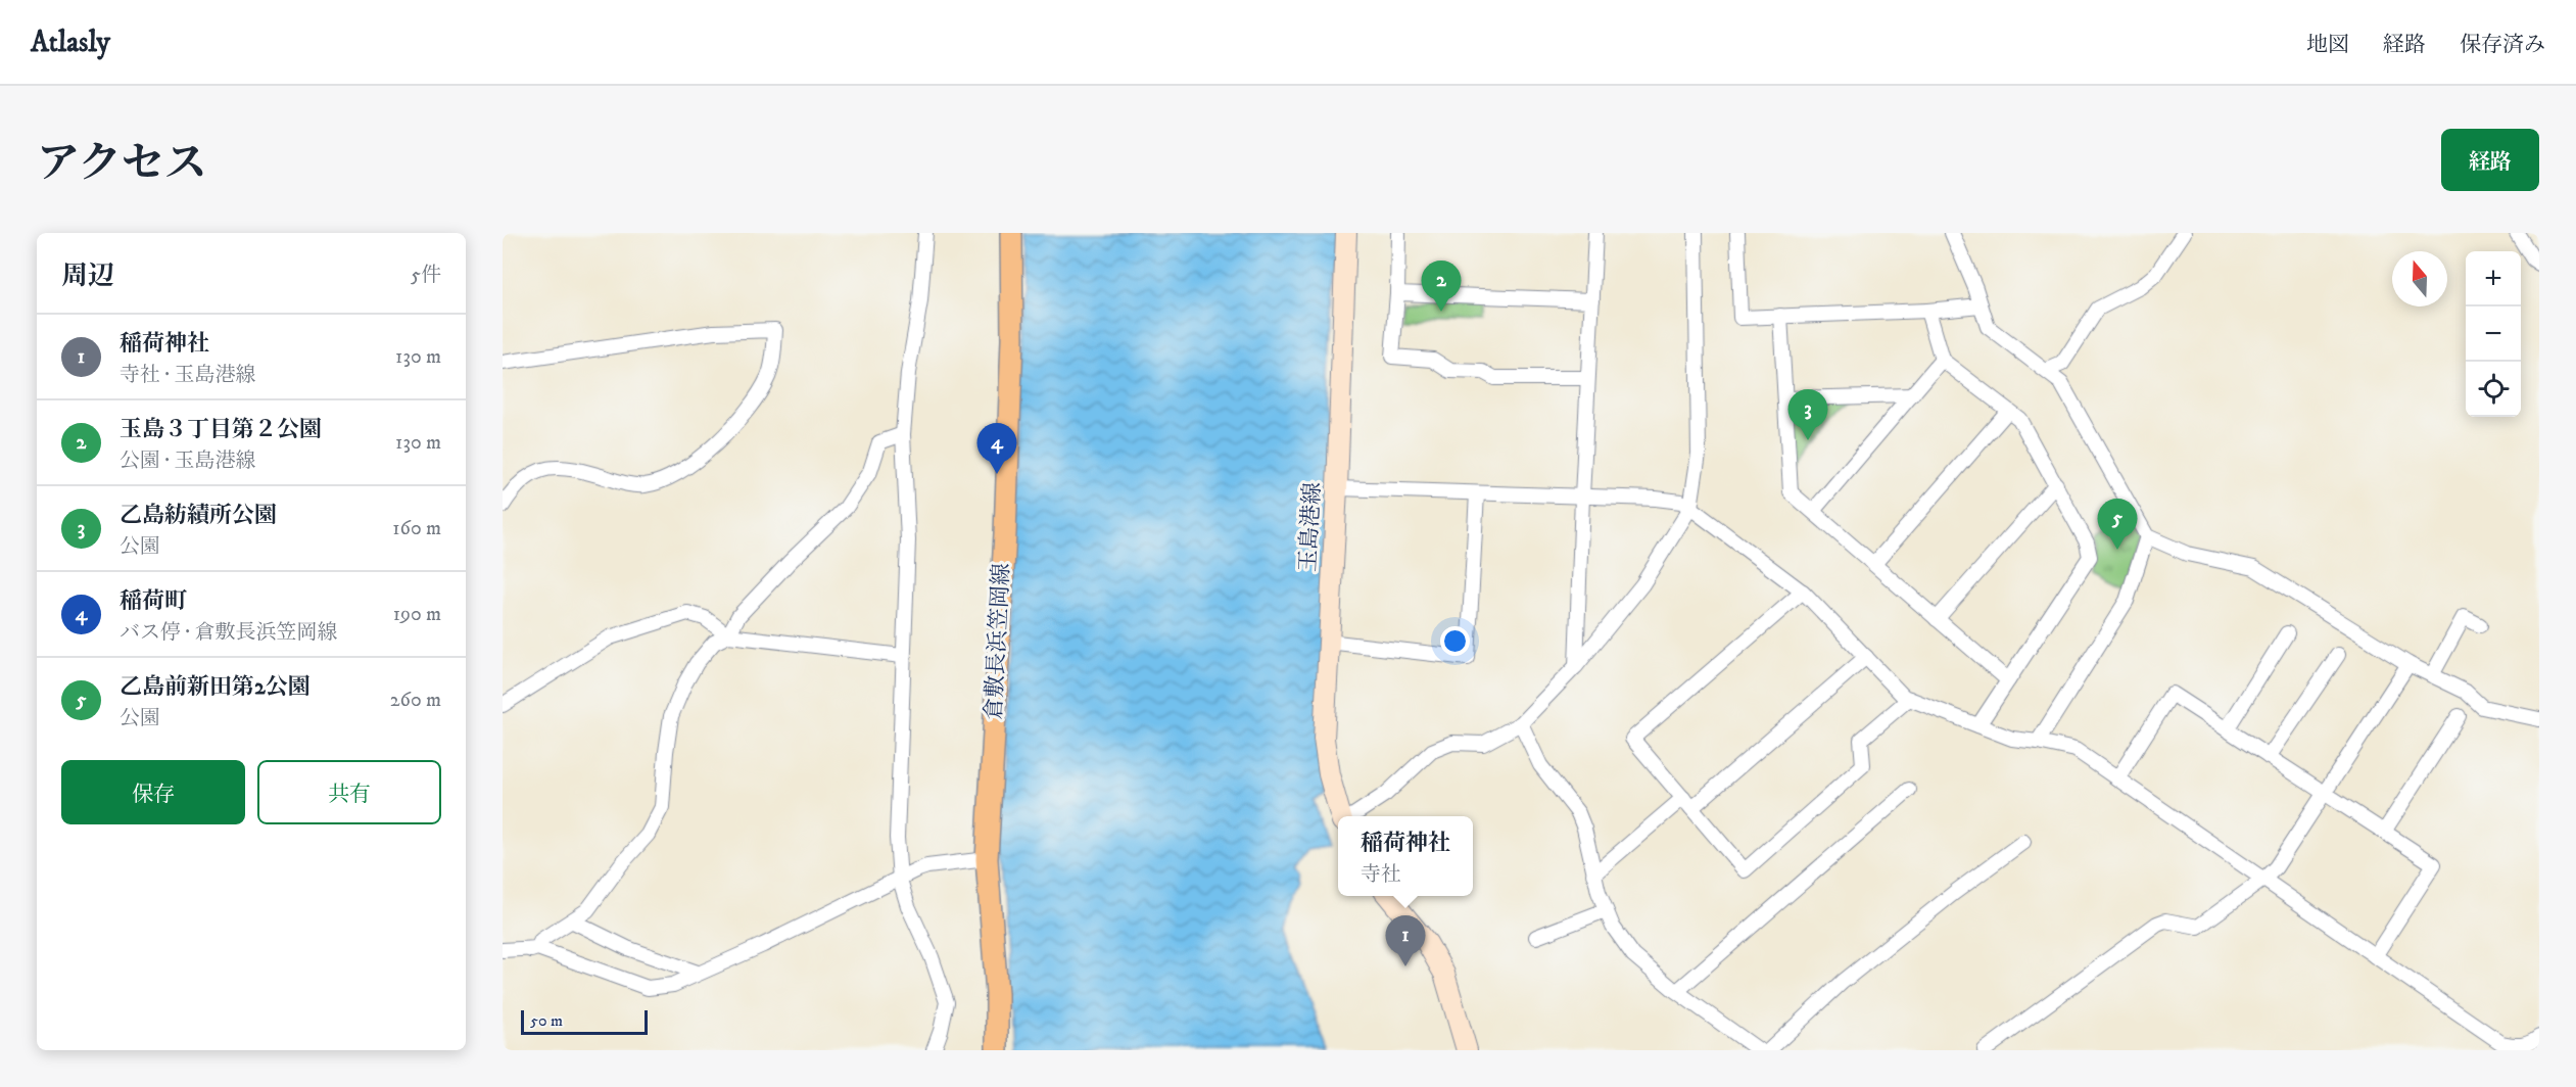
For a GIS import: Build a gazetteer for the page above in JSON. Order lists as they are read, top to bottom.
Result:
{
  "streets": {
    "main road": ["玉島港線", "倉敷長浜笠岡線"]
  },
  "scale_bar": "50 m",
  "north": "top",
  "page": {
    "header": "Atlasly",
    "nav": ["地図", "経路", "保存済み"],
    "title": "アクセス",
    "buttons": [
      "経路",
      ["保存", "共有"]
    ],
    "heading": ["周辺", "5件"],
    "map_buttons": ["+", "−"],
    "pins": [
      "2",
      "3",
      "4",
      "5",
      "1"
    ],
    "list": [
      {
        "mark": "1",
        "name": "稲荷神社",
        "note": "寺社 · 玉島港線",
        "value": "130 m"
      },
      {
        "mark": "2",
        "name": "玉島３丁目第２公園",
        "note": "公園 · 玉島港線",
        "value": "130 m"
      },
      {
        "mark": "3",
        "name": "乙島紡績所公園",
        "note": "公園",
        "value": "160 m"
      },
      {
        "mark": "4",
        "name": "稲荷町",
        "note": "バス停 · 倉敷長浜笠岡線",
        "value": "190 m"
      },
      {
        "mark": "5",
        "name": "乙島前新田第2公園",
        "note": "公園",
        "value": "260 m"
      }
    ],
    "popup": ["稲荷神社", "寺社"],
    "scale": "50 m"
  }
}
